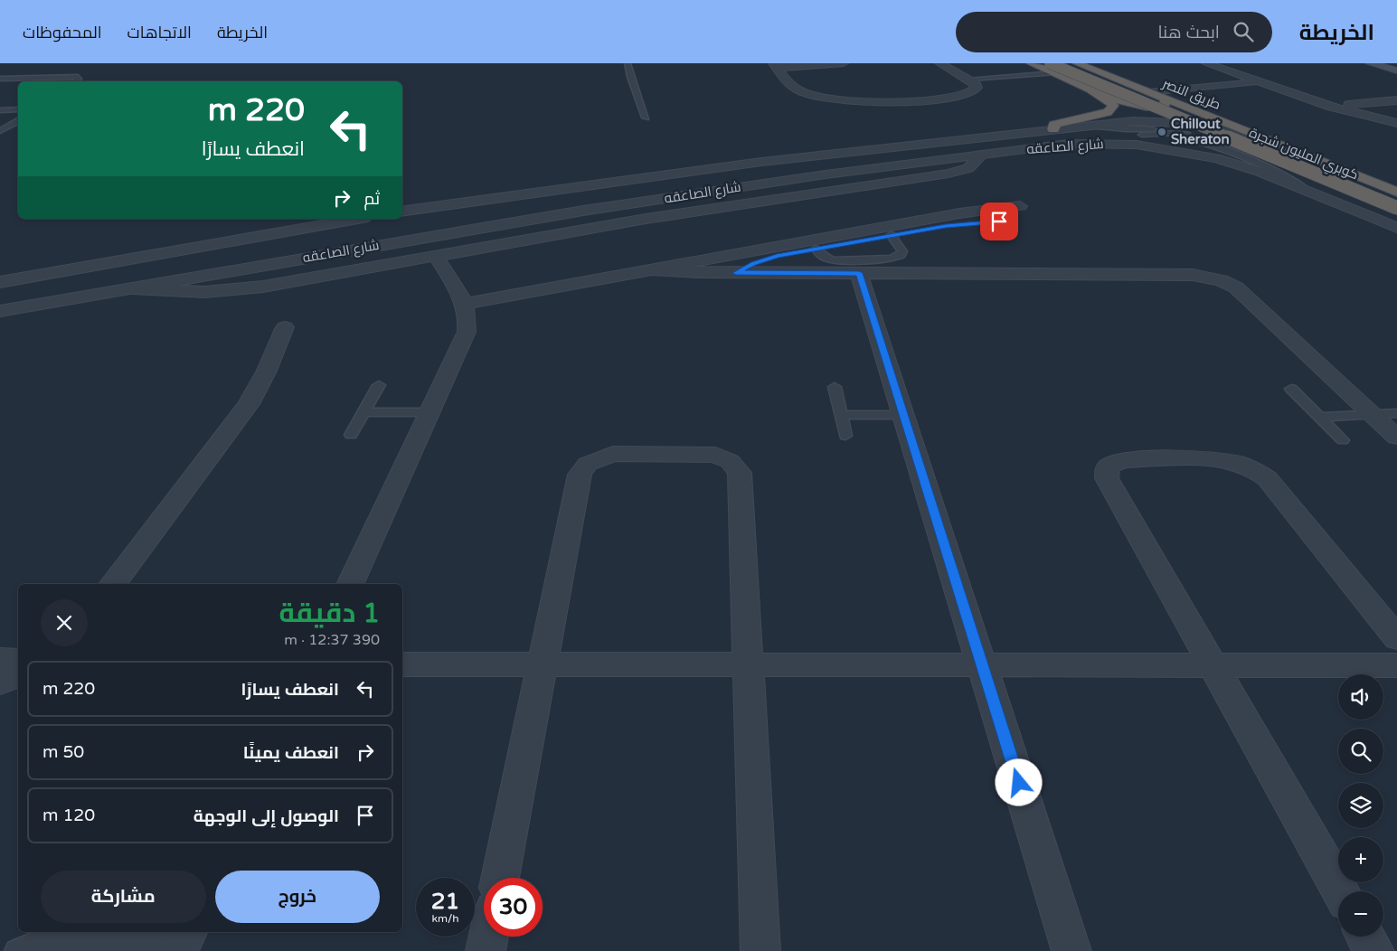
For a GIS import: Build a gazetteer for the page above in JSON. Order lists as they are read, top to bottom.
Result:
{
  "streets": {
    "highway": ["طريق النصر", "كوبري المليون شجرة"],
    "street": ["شارع الصاعقه"]
  },
  "crossings": [
    ["طريق النصر", "شارع الصاعقه"]
  ],
  "places": ["Chillout Sheraton"],
  "page": {
    "header": "الخريطة",
    "search": "ابحث هنا",
    "nav": ["الخريطة", "الاتجاهات", "المحفوظات"],
    "turn": ["220 m", "انعطف يسارًا"],
    "then": "ثم",
    "heading": ["1 دقيقة", "390 m · 12:37"],
    "list": [
      {
        "name": "انعطف يسارًا",
        "value": "220 m"
      },
      {
        "name": "انعطف يمينًا",
        "value": "50 m"
      },
      {
        "name": "الوصول إلى الوجهة",
        "value": "120 m"
      }
    ],
    "map_buttons": ["+", "−"],
    "buttons": ["خروج", "مشاركة"],
    "speed": "21 km/h",
    "limit": "30"
  }
}
